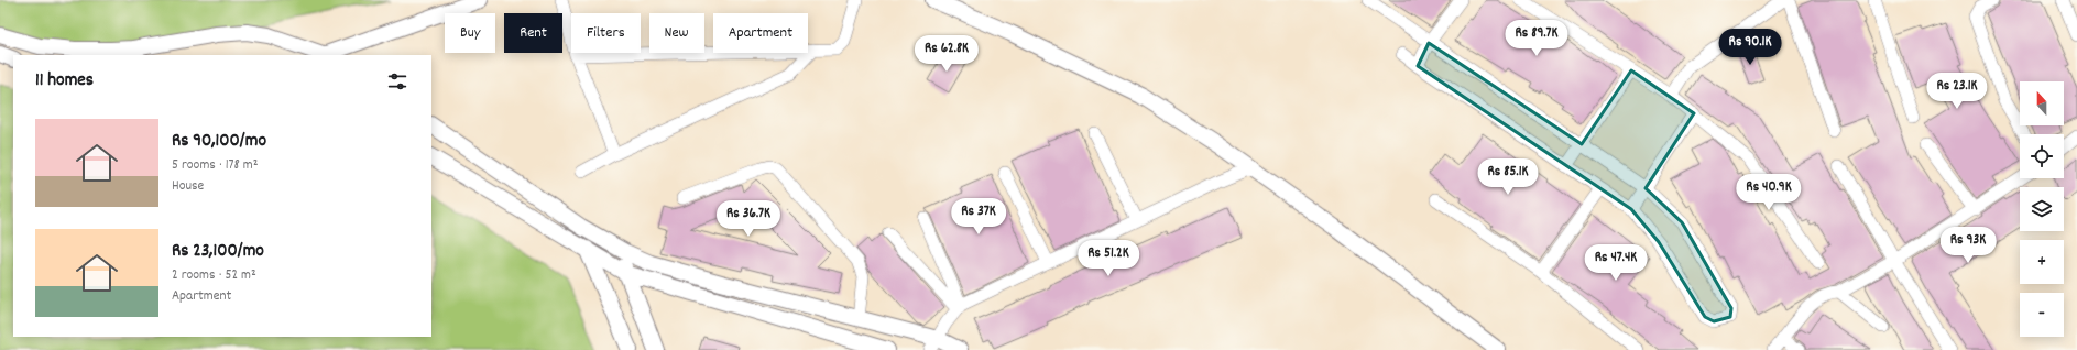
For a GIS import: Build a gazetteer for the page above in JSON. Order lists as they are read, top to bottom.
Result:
{
  "north": "top",
  "page": {
    "chip": [
      "Buy",
      "Rent",
      "Filters",
      "New",
      "Apartment"
    ],
    "price": [
      "Rs 89.7K",
      "Rs 90.1K",
      "Rs 62.8K",
      "Rs 23.1K",
      "Rs 85.1K",
      "Rs 40.9K",
      "Rs 37K",
      "Rs 36.7K",
      "Rs 93K",
      "Rs 51.2K",
      "Rs 47.4K"
    ],
    "heading": "11 homes",
    "map_buttons": ["+", "−"],
    "list": [
      {
        "name": "Rs 90,100/mo",
        "note": "5 rooms · 178 m² · House"
      },
      {
        "name": "Rs 23,100/mo",
        "note": "2 rooms · 52 m² · Apartment"
      }
    ]
  }
}
